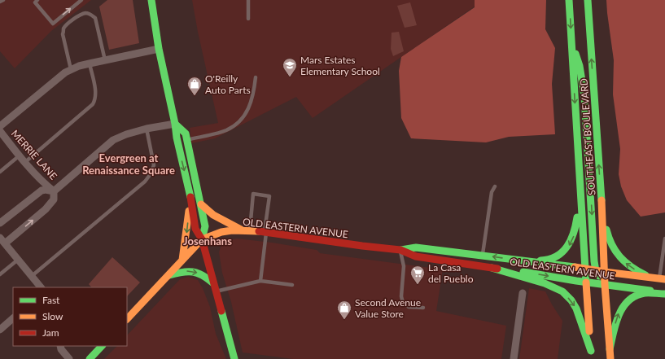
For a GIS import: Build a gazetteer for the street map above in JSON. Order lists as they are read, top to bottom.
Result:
{
  "streets": {
    "main road": ["SOUTHEAST BOULEVARD", "OLD EASTERN AVENUE"],
    "street": ["MERRIE LANE"]
  },
  "crossings": [
    ["SOUTHEAST BOULEVARD", "OLD EASTERN AVENUE"]
  ],
  "districts": ["Evergreen at Renaissance Square", "Josenhans"],
  "places": {
    "school or university": ["Mars Estates Elementary School"],
    "shop": ["O'Reilly Auto Parts", "Second Avenue Value Store"],
    "supermarket": ["La Casa del Pueblo"]
  },
  "legend": ["Fast", "Slow", "Jam"]
}
